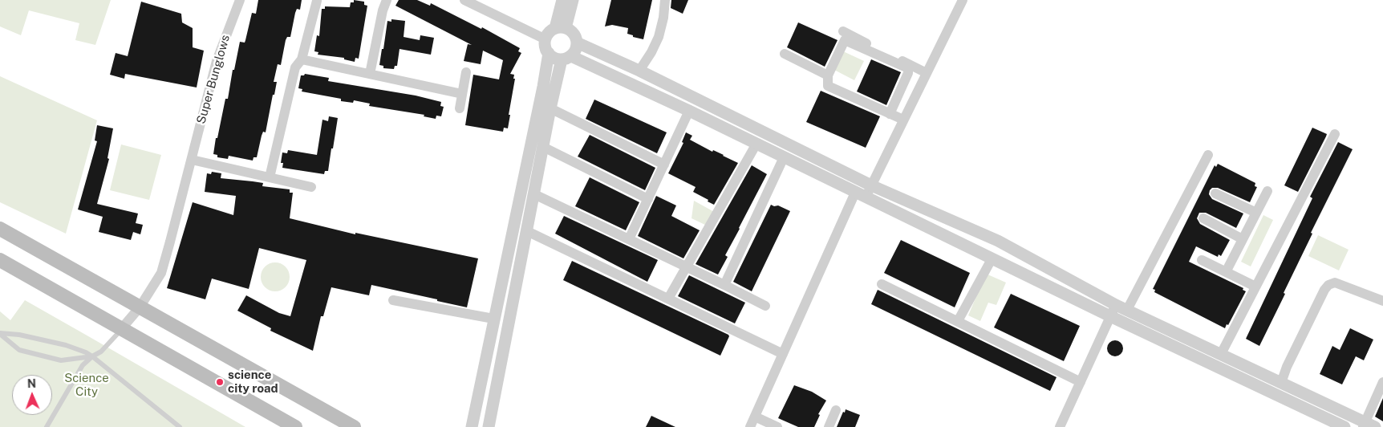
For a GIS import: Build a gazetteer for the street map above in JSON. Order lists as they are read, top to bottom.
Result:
{
  "streets": {
    "street": ["Super Bunglows"]
  },
  "parks": ["Science City"],
  "places": ["science city road"],
  "north": "top"
}
